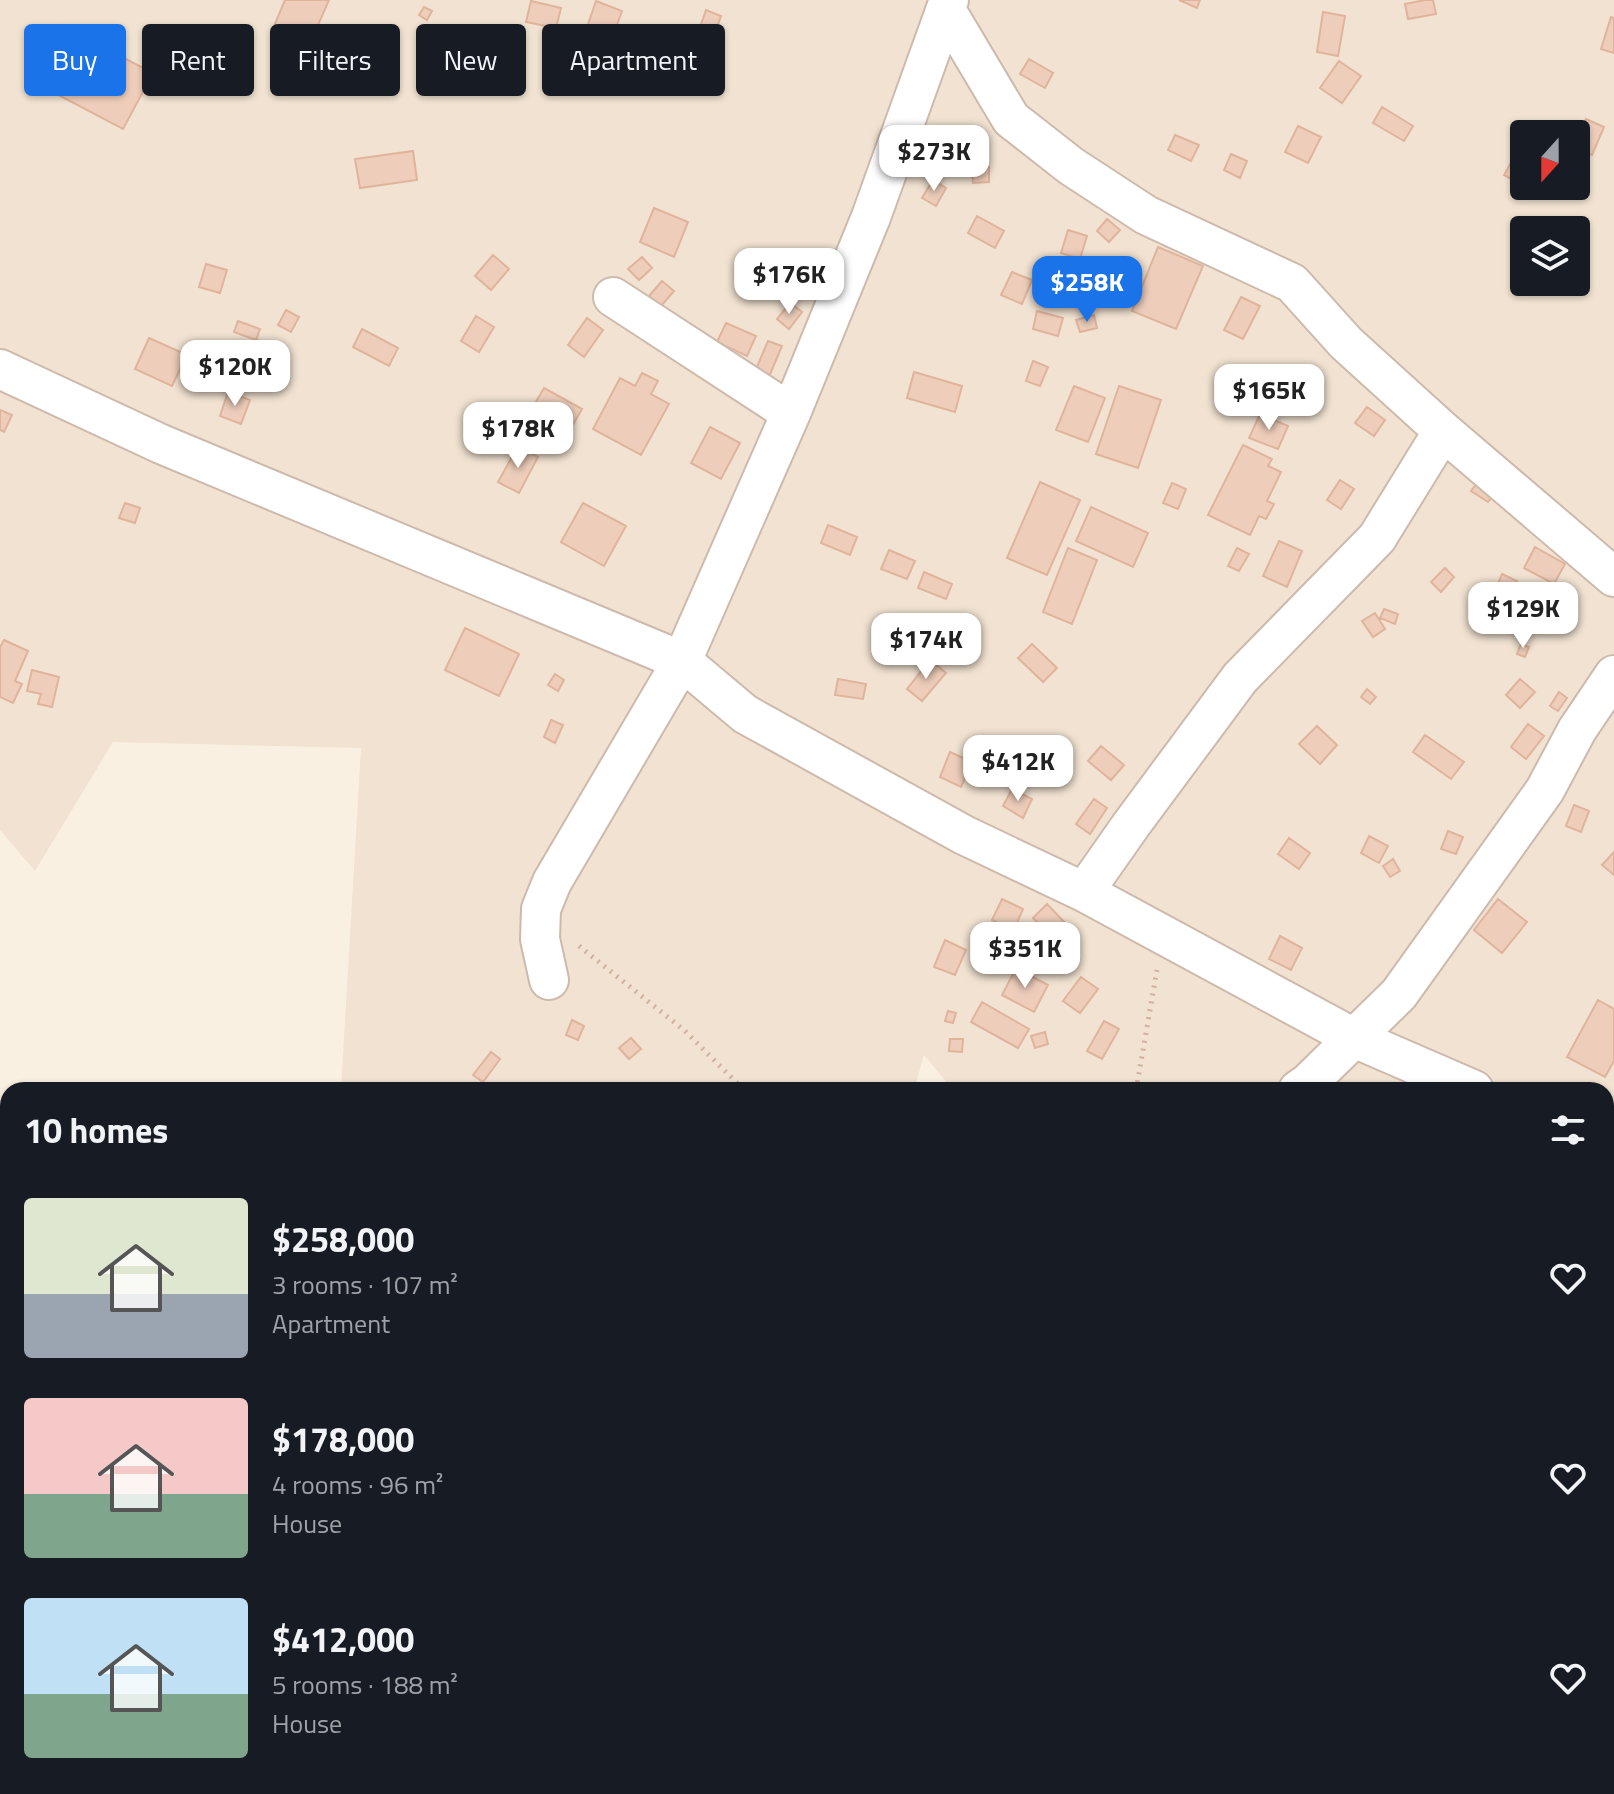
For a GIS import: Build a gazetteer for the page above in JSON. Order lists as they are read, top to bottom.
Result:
{
  "north": "bottom",
  "page": {
    "chip": [
      "Buy",
      "Rent",
      "Filters",
      "New",
      "Apartment"
    ],
    "price": [
      "$273K",
      "$176K",
      "$258K",
      "$120K",
      "$165K",
      "$178K",
      "$129K",
      "$174K",
      "$412K",
      "$351K"
    ],
    "heading": "10 homes",
    "list": [
      {
        "name": "$258,000",
        "note": "3 rooms · 107 m² · Apartment"
      },
      {
        "name": "$178,000",
        "note": "4 rooms · 96 m² · House"
      },
      {
        "name": "$412,000",
        "note": "5 rooms · 188 m² · House"
      }
    ]
  }
}
